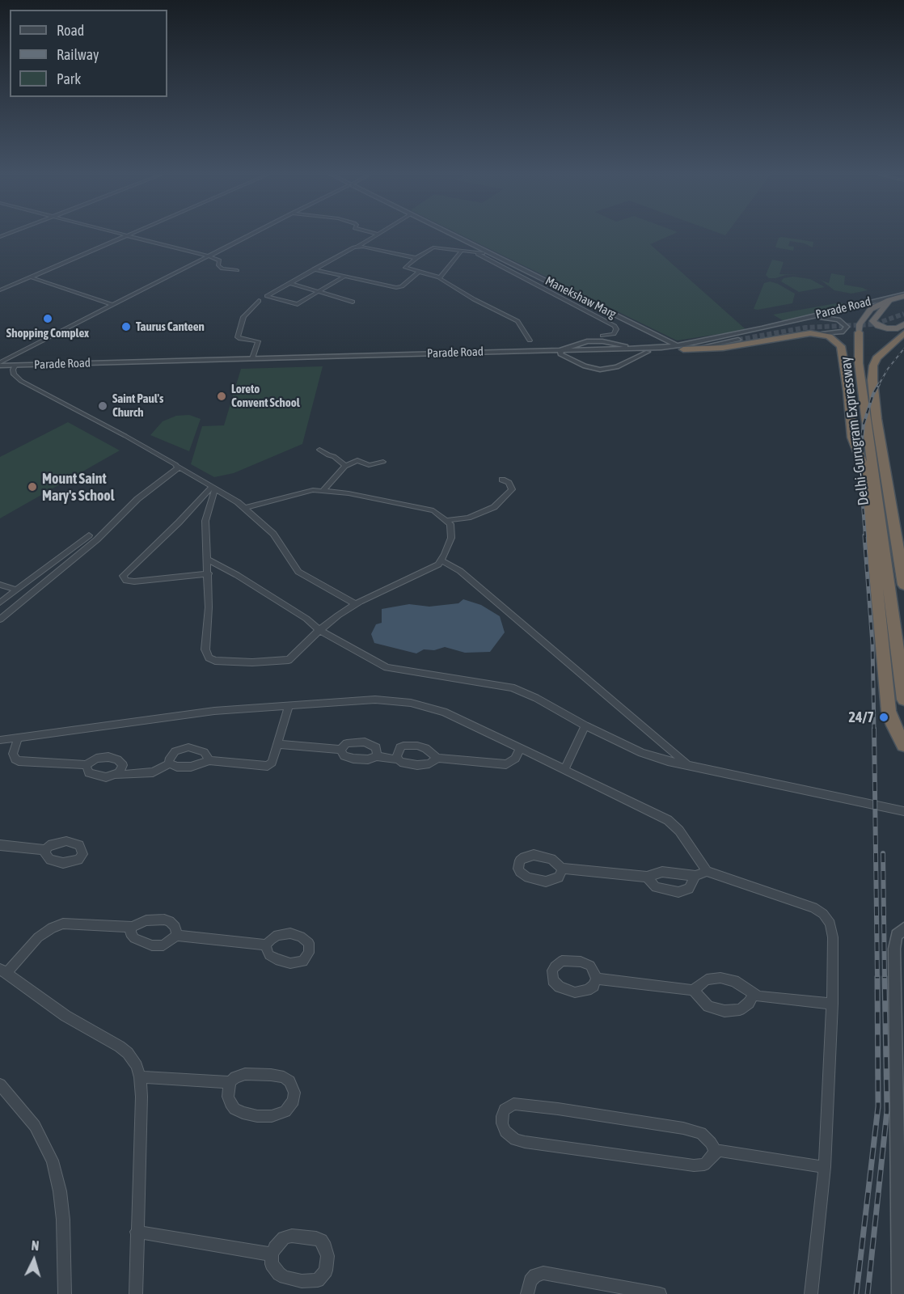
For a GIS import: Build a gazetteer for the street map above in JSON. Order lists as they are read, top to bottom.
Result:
{
  "streets": {
    "highway": ["Delhi-Gurugram Expressway"],
    "street": ["Manekshaw Marg", "Parade Road"]
  },
  "crossings": [
    ["Manekshaw Marg", "Parade Road"]
  ],
  "places": [
    "Shopping Complex",
    "Taurus Canteen",
    "Loreto Convent School",
    "Saint Paul's Church",
    "Mount Saint Mary's School",
    "24/7"
  ],
  "legend": ["Road", "Railway", "Park"],
  "north": "top"
}
